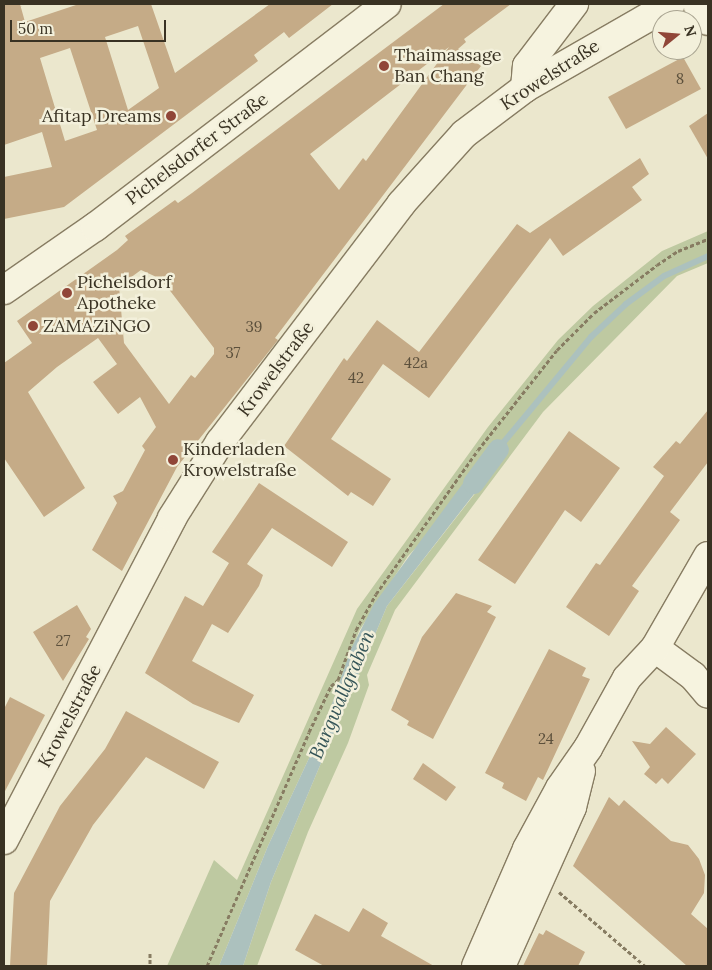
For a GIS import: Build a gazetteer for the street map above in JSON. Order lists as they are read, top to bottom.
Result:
{
  "streets": {
    "street": ["Krowelstraße", "Pichelsdorfer Straße"]
  },
  "water": ["Burgwallgraben"],
  "places": [
    "Thaimassage Ban Chang",
    "Afitap Dreams",
    "Pichelsdorf Apotheke",
    "ZAMAZiNGO",
    "Kinderladen Krowelstraße"
  ],
  "house_numbers": [
    "8",
    "39",
    "37",
    "42a",
    "42",
    "27",
    "24"
  ],
  "scale_bar": "50 m",
  "north": "right"
}
